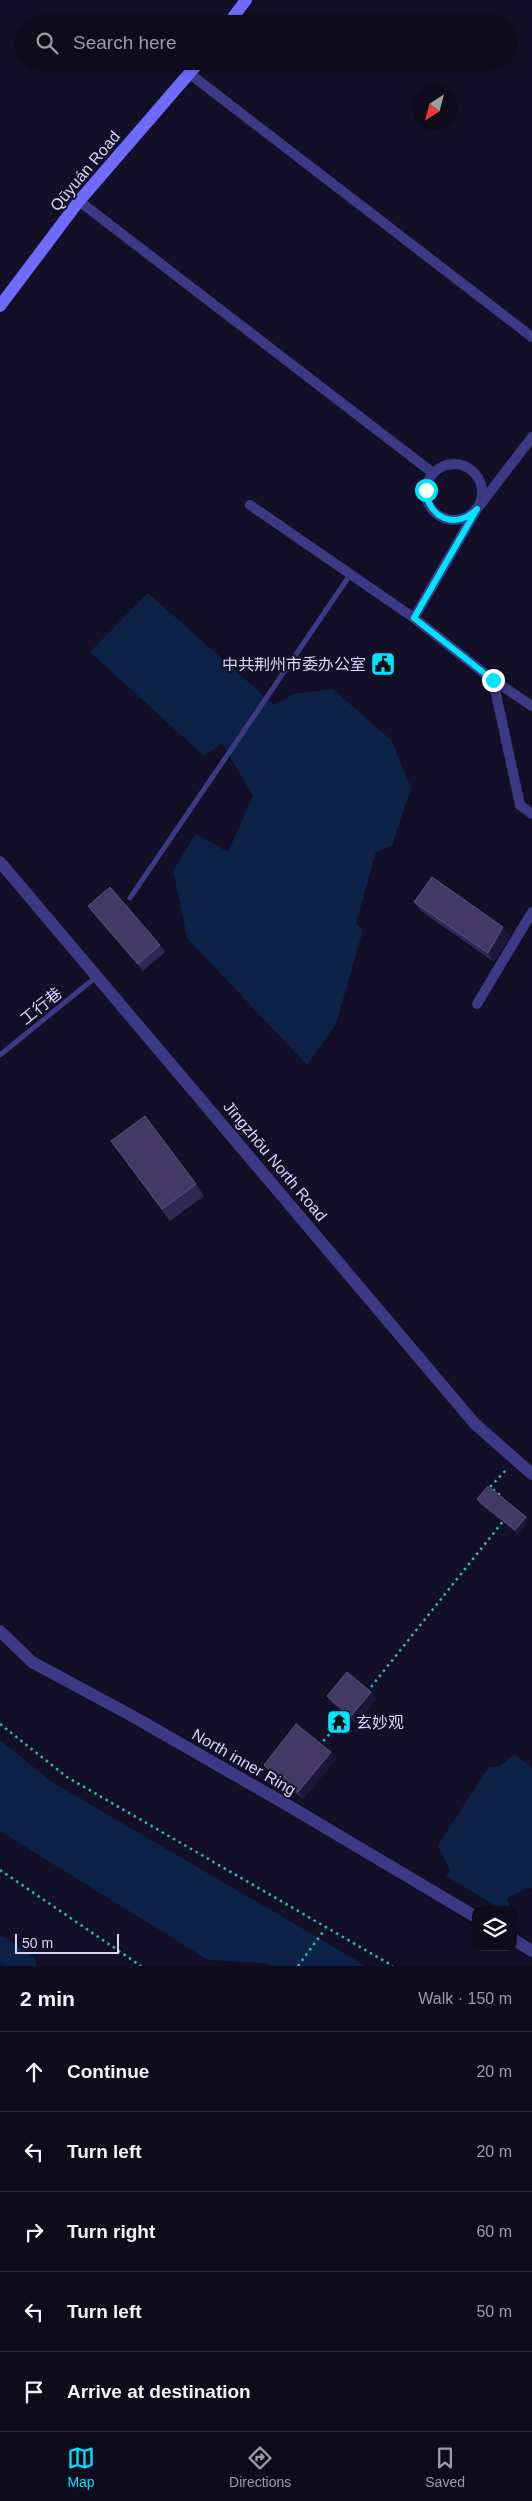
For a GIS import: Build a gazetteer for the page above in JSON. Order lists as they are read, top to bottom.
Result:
{
  "streets": {
    "main road": ["Qūyuán Road"],
    "street": ["Jīngzhōu North Road", "North inner Ring"],
    "lane": ["工行巷"]
  },
  "crossings": [
    ["工行巷", "Jīngzhōu North Road"]
  ],
  "places": {
    "public building": ["中共荆州市委办公室"],
    "temple": ["玄妙观"]
  },
  "scale_bar": "50 m",
  "north": "bottom left",
  "page": {
    "search": "Search here",
    "scale": "50 m",
    "heading": ["2 min", "Walk · 150 m"],
    "list": [
      ["Continue", "20 m"],
      ["Turn left", "20 m"],
      ["Turn right", "60 m"],
      ["Turn left", "50 m"],
      "Arrive at destination"
    ],
    "nav": ["Map", "Directions", "Saved"]
  }
}
